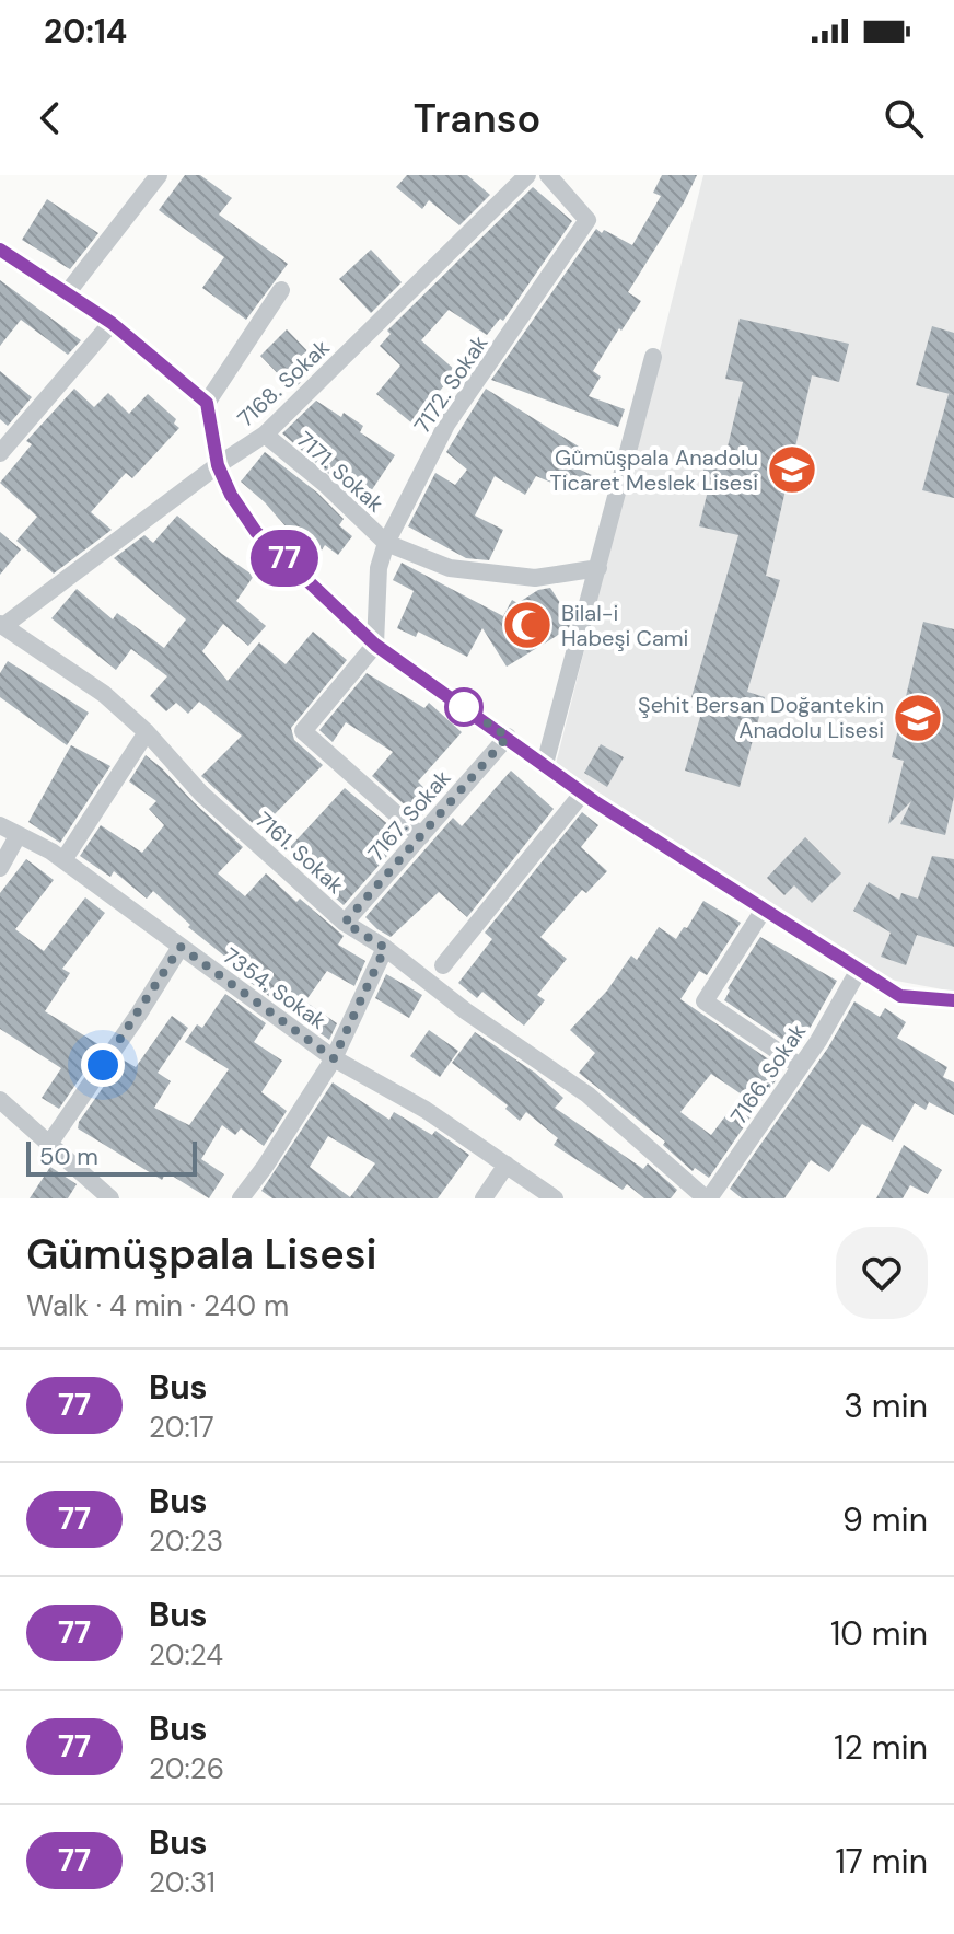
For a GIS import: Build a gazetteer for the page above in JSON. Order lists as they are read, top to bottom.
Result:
{
  "streets": {
    "street": [
      "7168. Sokak",
      "7172. Sokak",
      "7171. Sokak",
      "7167. Sokak",
      "7161. Sokak",
      "7354. Sokak",
      "7166. Sokak"
    ]
  },
  "crossings": [
    ["7168. Sokak", "7171. Sokak"],
    ["7168. Sokak", "7161. Sokak"],
    ["7172. Sokak", "7171. Sokak"],
    ["7167. Sokak", "7161. Sokak"],
    ["7161. Sokak", "7166. Sokak"]
  ],
  "places": {
    "school or university": ["Gümüşpala Anadolu Ticaret Meslek Lisesi", "Şehit Bersan Doğantekin Anadolu Lisesi"],
    "mosque": ["Bilal-i Habeşi Cami"]
  },
  "lines": ["bus line 77"],
  "scale_bar": "50 m",
  "page": {
    "status": "20:14",
    "header": "Transo",
    "on_map": "77",
    "scale": "50 m",
    "heading": ["Gümüşpala Lisesi", "Walk · 4 min · 240 m"],
    "list": [
      {
        "mark": "77",
        "name": "Bus",
        "note": "20:17",
        "value": "3 min"
      },
      {
        "mark": "77",
        "name": "Bus",
        "note": "20:23",
        "value": "9 min"
      },
      {
        "mark": "77",
        "name": "Bus",
        "note": "20:24",
        "value": "10 min"
      },
      {
        "mark": "77",
        "name": "Bus",
        "note": "20:26",
        "value": "12 min"
      },
      {
        "mark": "77",
        "name": "Bus",
        "note": "20:31",
        "value": "17 min"
      }
    ]
  }
}
